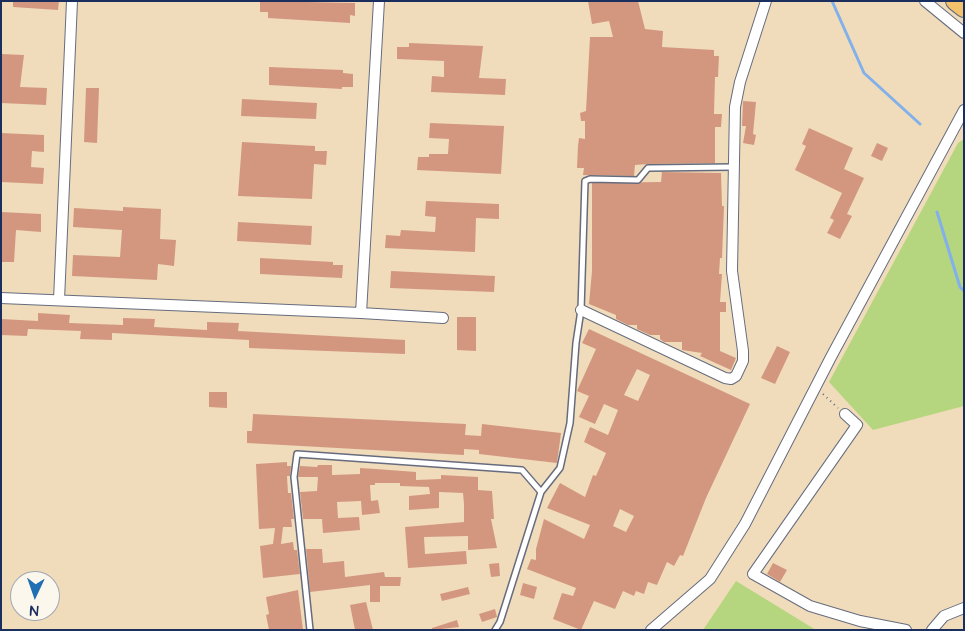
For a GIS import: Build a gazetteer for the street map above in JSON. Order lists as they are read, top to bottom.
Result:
{
  "north": "bottom"
}
